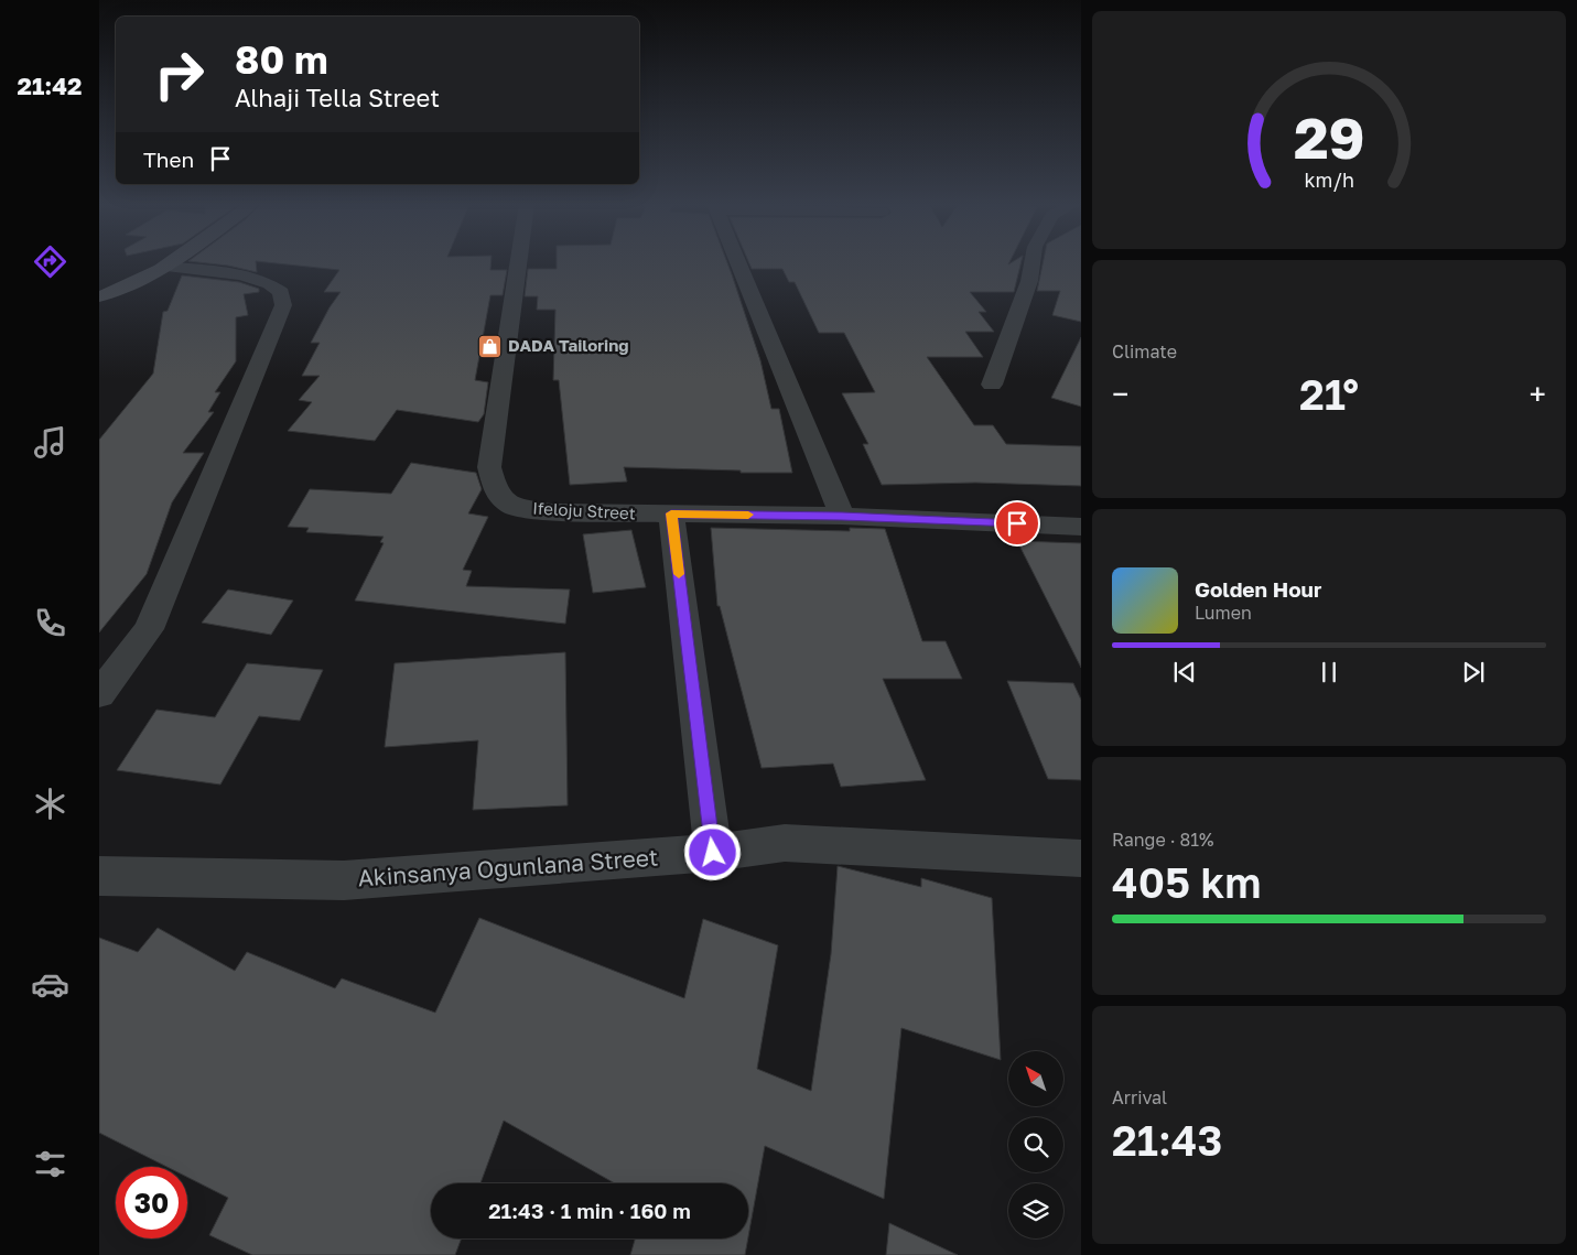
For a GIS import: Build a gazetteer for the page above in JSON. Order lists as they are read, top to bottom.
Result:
{
  "streets": {
    "street": ["Ifeloju Street", "Akinsanya Ogunlana Street"]
  },
  "places": {
    "shop": ["DADA Tailoring"]
  },
  "north": "top left",
  "page": {
    "tabs": "21:42",
    "turn": ["80 m", "Alhaji Tella Street"],
    "then": "Then",
    "tile": [
      "Climate",
      ["Range · 81%", "405 km"],
      ["Arrival", "21:43"]
    ],
    "heat": ["−", "21°", "+"],
    "song": ["Golden Hour", "Lumen"],
    "limit": "30",
    "trip": "21:43 · 1 min · 160 m",
    "gauge": ["29", "km/h"]
  }
}
